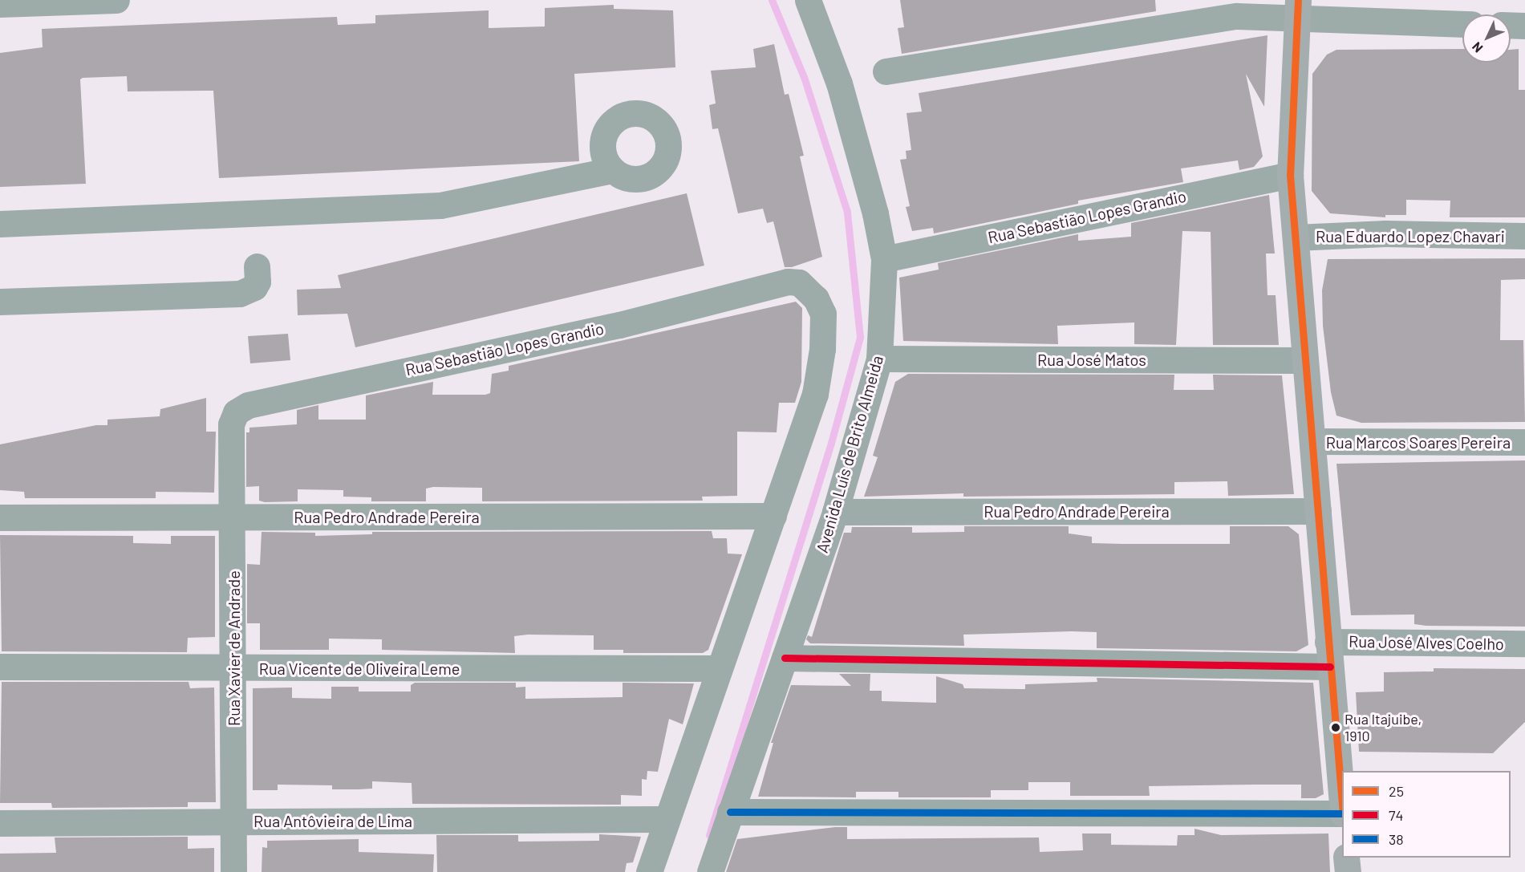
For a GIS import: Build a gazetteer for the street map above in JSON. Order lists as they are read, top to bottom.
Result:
{
  "streets": {
    "street": [
      "Rua Sebastião Lopes Grandio",
      "Rua Eduardo Lopez Chavari",
      "Rua José Matos",
      "Rua Marcos Soares Pereira",
      "Avenida Luís de Brito Almeida",
      "Rua Pedro Andrade Pereira",
      "Rua José Alves Coelho",
      "Rua Xavier de Andrade",
      "Rua Vicente de Oliveira Leme",
      "Rua Antôvieira de Lima"
    ]
  },
  "crossings": [
    ["Rua Sebastião Lopes Grandio", "Avenida Luís de Brito Almeida"],
    ["Rua Sebastião Lopes Grandio", "Rua Pedro Andrade Pereira"],
    ["Rua Sebastião Lopes Grandio", "Rua Xavier de Andrade"],
    ["Rua José Matos", "Avenida Luís de Brito Almeida"],
    ["Avenida Luís de Brito Almeida", "Rua Pedro Andrade Pereira"],
    ["Rua Pedro Andrade Pereira", "Rua Xavier de Andrade"],
    ["Rua Xavier de Andrade", "Rua Vicente de Oliveira Leme"],
    ["Rua Xavier de Andrade", "Rua Antôvieira de Lima"]
  ],
  "places": ["Rua Itajuibe, 1910"],
  "lines": ["transit line 25", "transit line 74", "transit line 38"],
  "legend": ["25", "74", "38"],
  "north": "bottom left"
}
